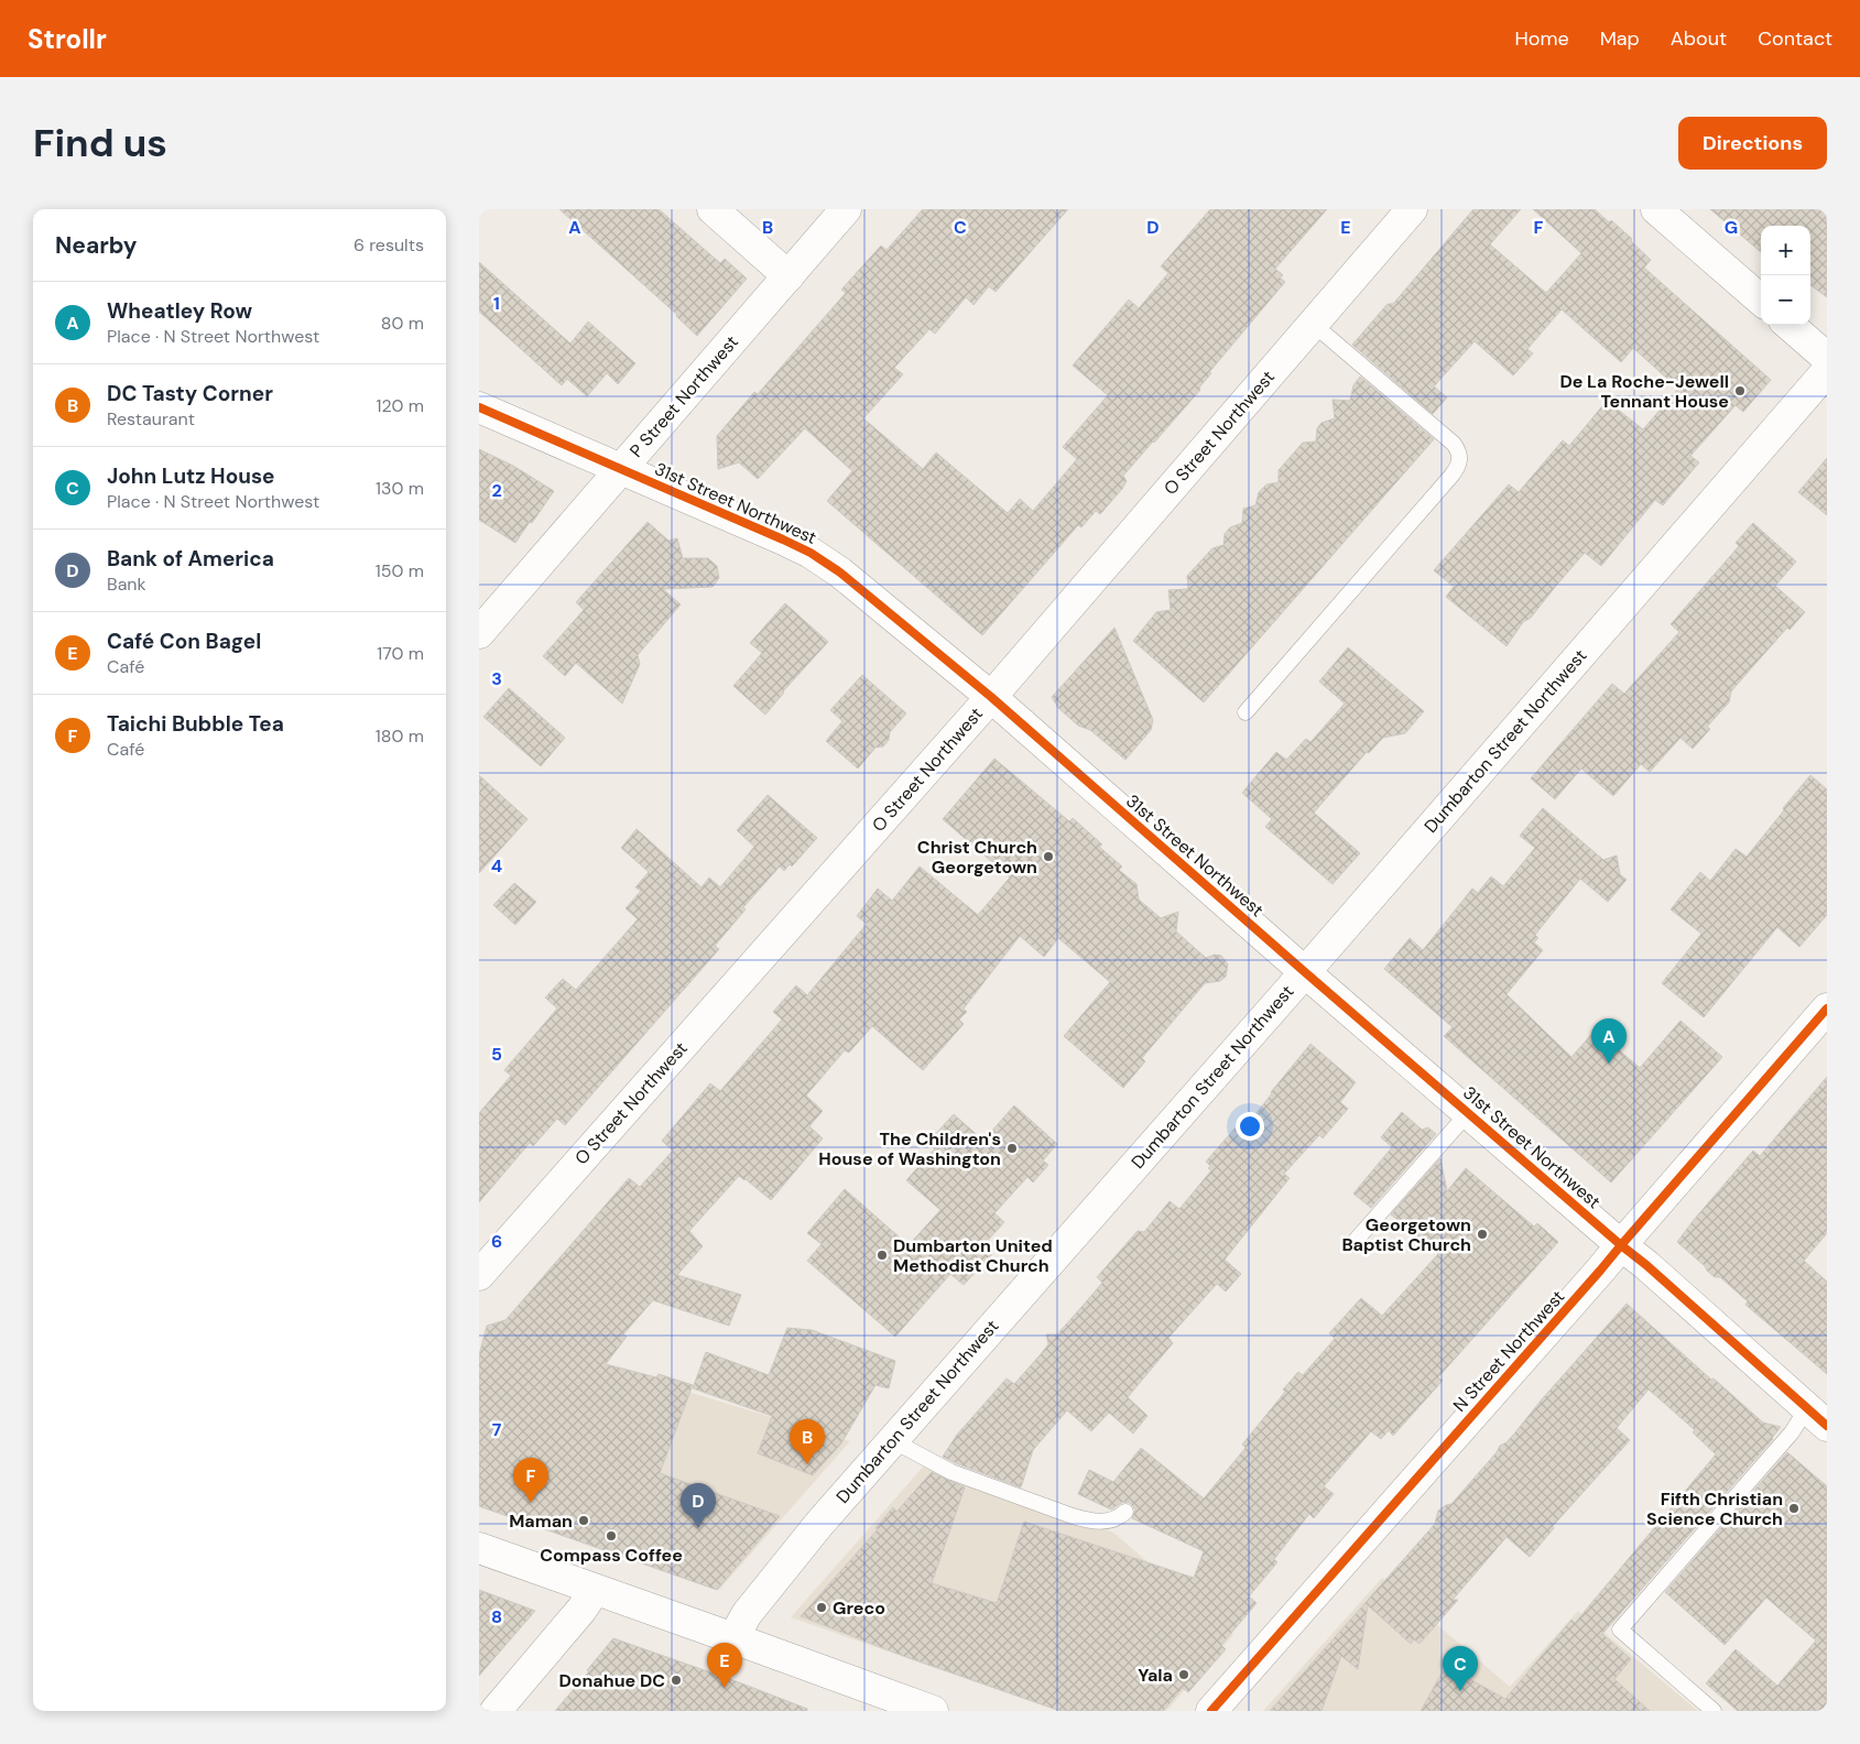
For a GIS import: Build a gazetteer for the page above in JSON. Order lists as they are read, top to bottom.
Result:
{
  "streets": {
    "street": [
      "P Street Northwest",
      "O Street Northwest",
      "31st Street Northwest",
      "Dumbarton Street Northwest",
      "N Street Northwest"
    ]
  },
  "crossings": [
    ["P Street Northwest", "31st Street Northwest"],
    ["O Street Northwest", "31st Street Northwest"],
    ["31st Street Northwest", "Dumbarton Street Northwest"],
    ["31st Street Northwest", "N Street Northwest"]
  ],
  "places": [
    "De La Roche-Jewell Tennant House",
    "Christ Church Georgetown",
    "The Children's House of Washington",
    "Georgetown Baptist Church",
    "Dumbarton United Methodist Church",
    "Fifth Christian Science Church",
    "Maman",
    "Compass Coffee",
    "Greco",
    "Yala",
    "Donahue DC"
  ],
  "page": {
    "header": "Strollr",
    "nav": [
      "Home",
      "Map",
      "About",
      "Contact"
    ],
    "buttons": "Directions",
    "title": "Find us",
    "heading": ["Nearby", "6 results"],
    "map_buttons": ["+", "−"],
    "list": [
      {
        "mark": "A",
        "name": "Wheatley Row",
        "note": "Place · N Street Northwest",
        "value": "80 m"
      },
      {
        "mark": "B",
        "name": "DC Tasty Corner",
        "note": "Restaurant",
        "value": "120 m"
      },
      {
        "mark": "C",
        "name": "John Lutz House",
        "note": "Place · N Street Northwest",
        "value": "130 m"
      },
      {
        "mark": "D",
        "name": "Bank of America",
        "note": "Bank",
        "value": "150 m"
      },
      {
        "mark": "E",
        "name": "Café Con Bagel",
        "note": "Café",
        "value": "170 m"
      },
      {
        "mark": "F",
        "name": "Taichi Bubble Tea",
        "note": "Café",
        "value": "180 m"
      }
    ],
    "pins": [
      "A",
      "B",
      "F",
      "D",
      "E",
      "C"
    ]
  },
  "grid": {
    "columns": [
      "A",
      "B",
      "C",
      "D",
      "E",
      "F",
      "G"
    ],
    "rows": [
      "1",
      "2",
      "3",
      "4",
      "5",
      "6",
      "7",
      "8"
    ]
  }
}
